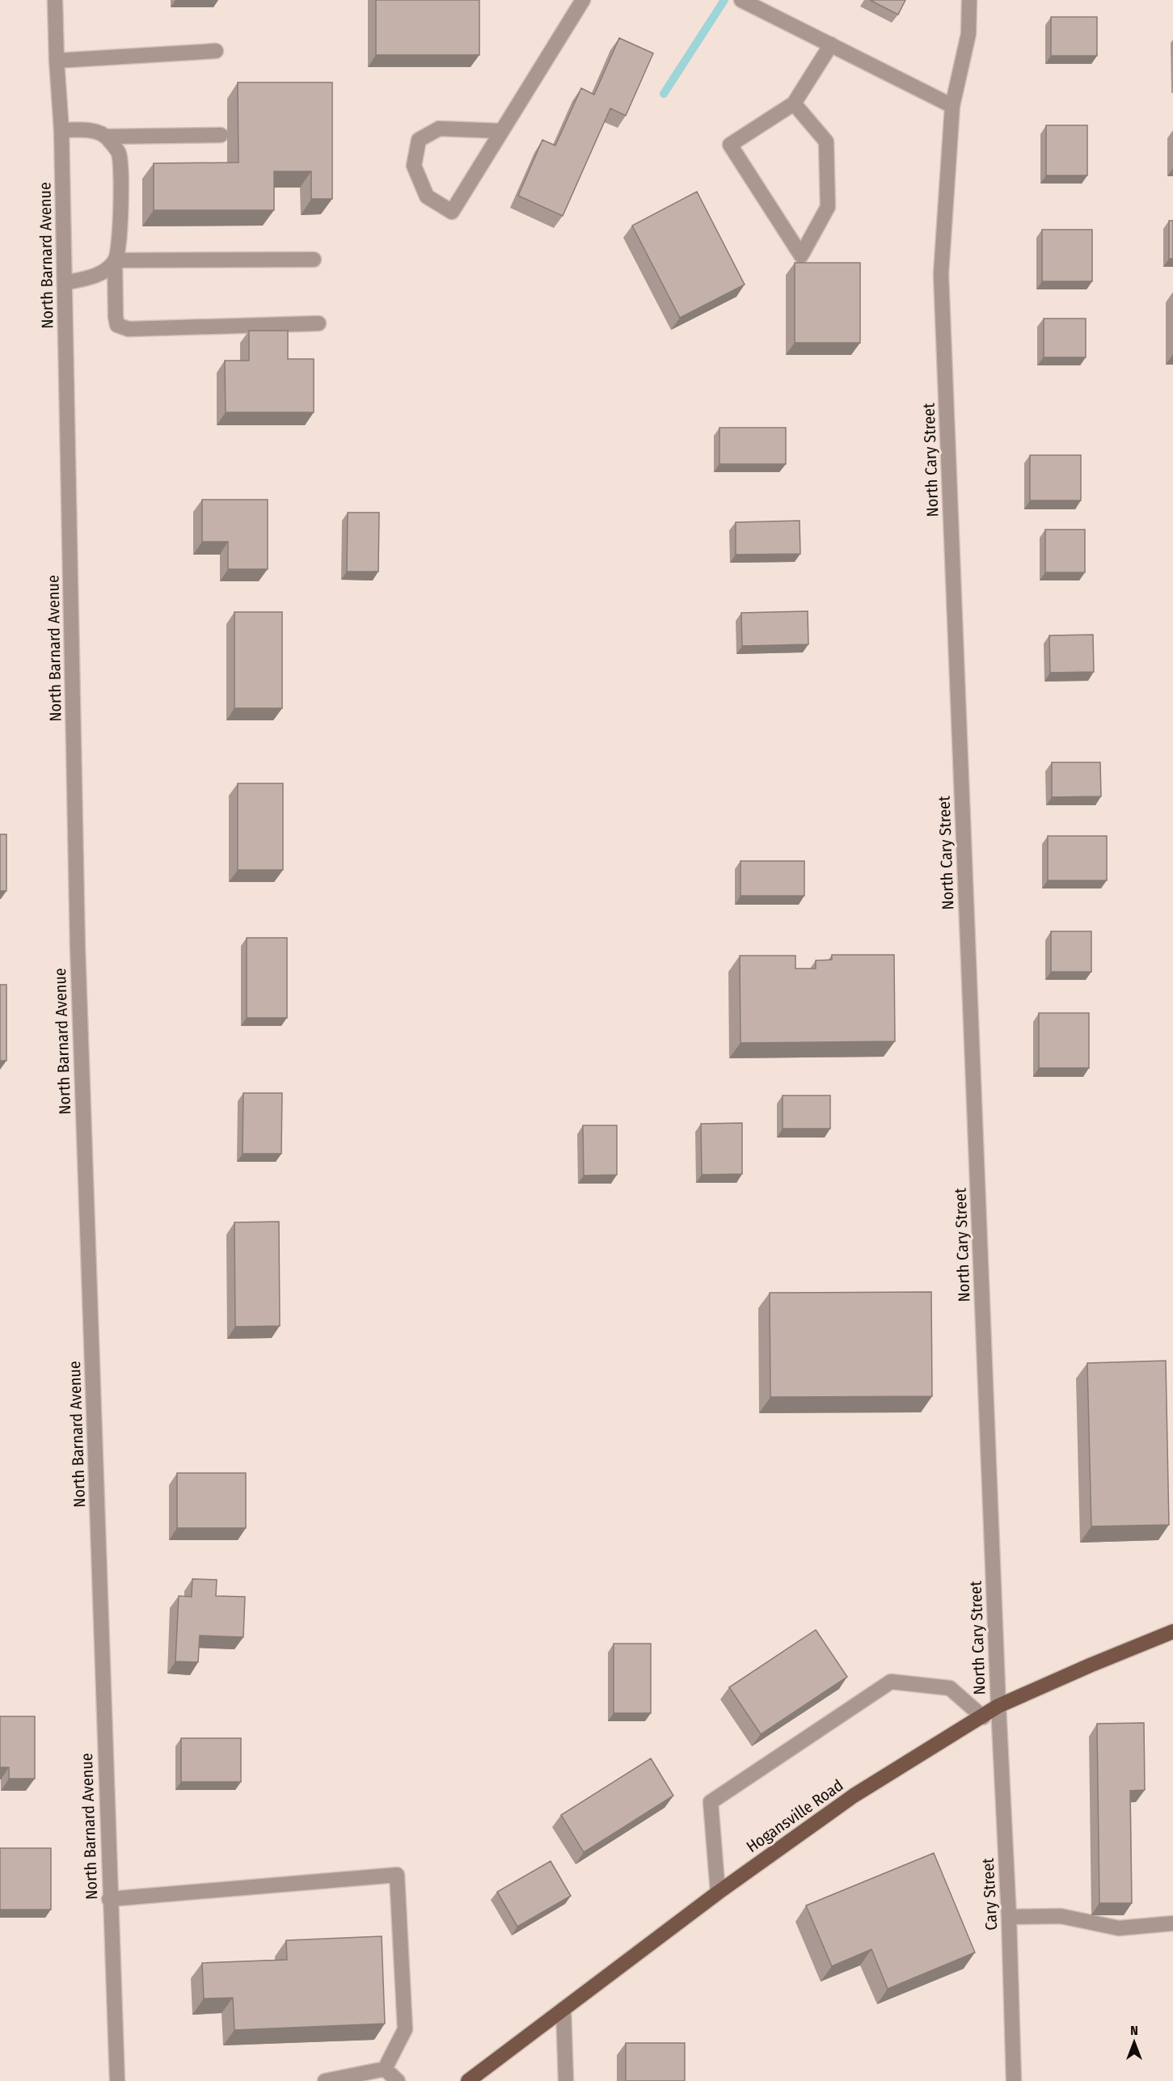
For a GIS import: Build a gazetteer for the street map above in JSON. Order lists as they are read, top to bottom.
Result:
{
  "streets": {
    "main road": ["Hogansville Road"],
    "street": ["North Barnard Avenue", "North Cary Street", "Cary Street"]
  },
  "crossings": [
    ["North Cary Street", "Hogansville Road"],
    ["North Cary Street", "Cary Street"],
    ["Hogansville Road", "Cary Street"]
  ],
  "north": "top"
}
